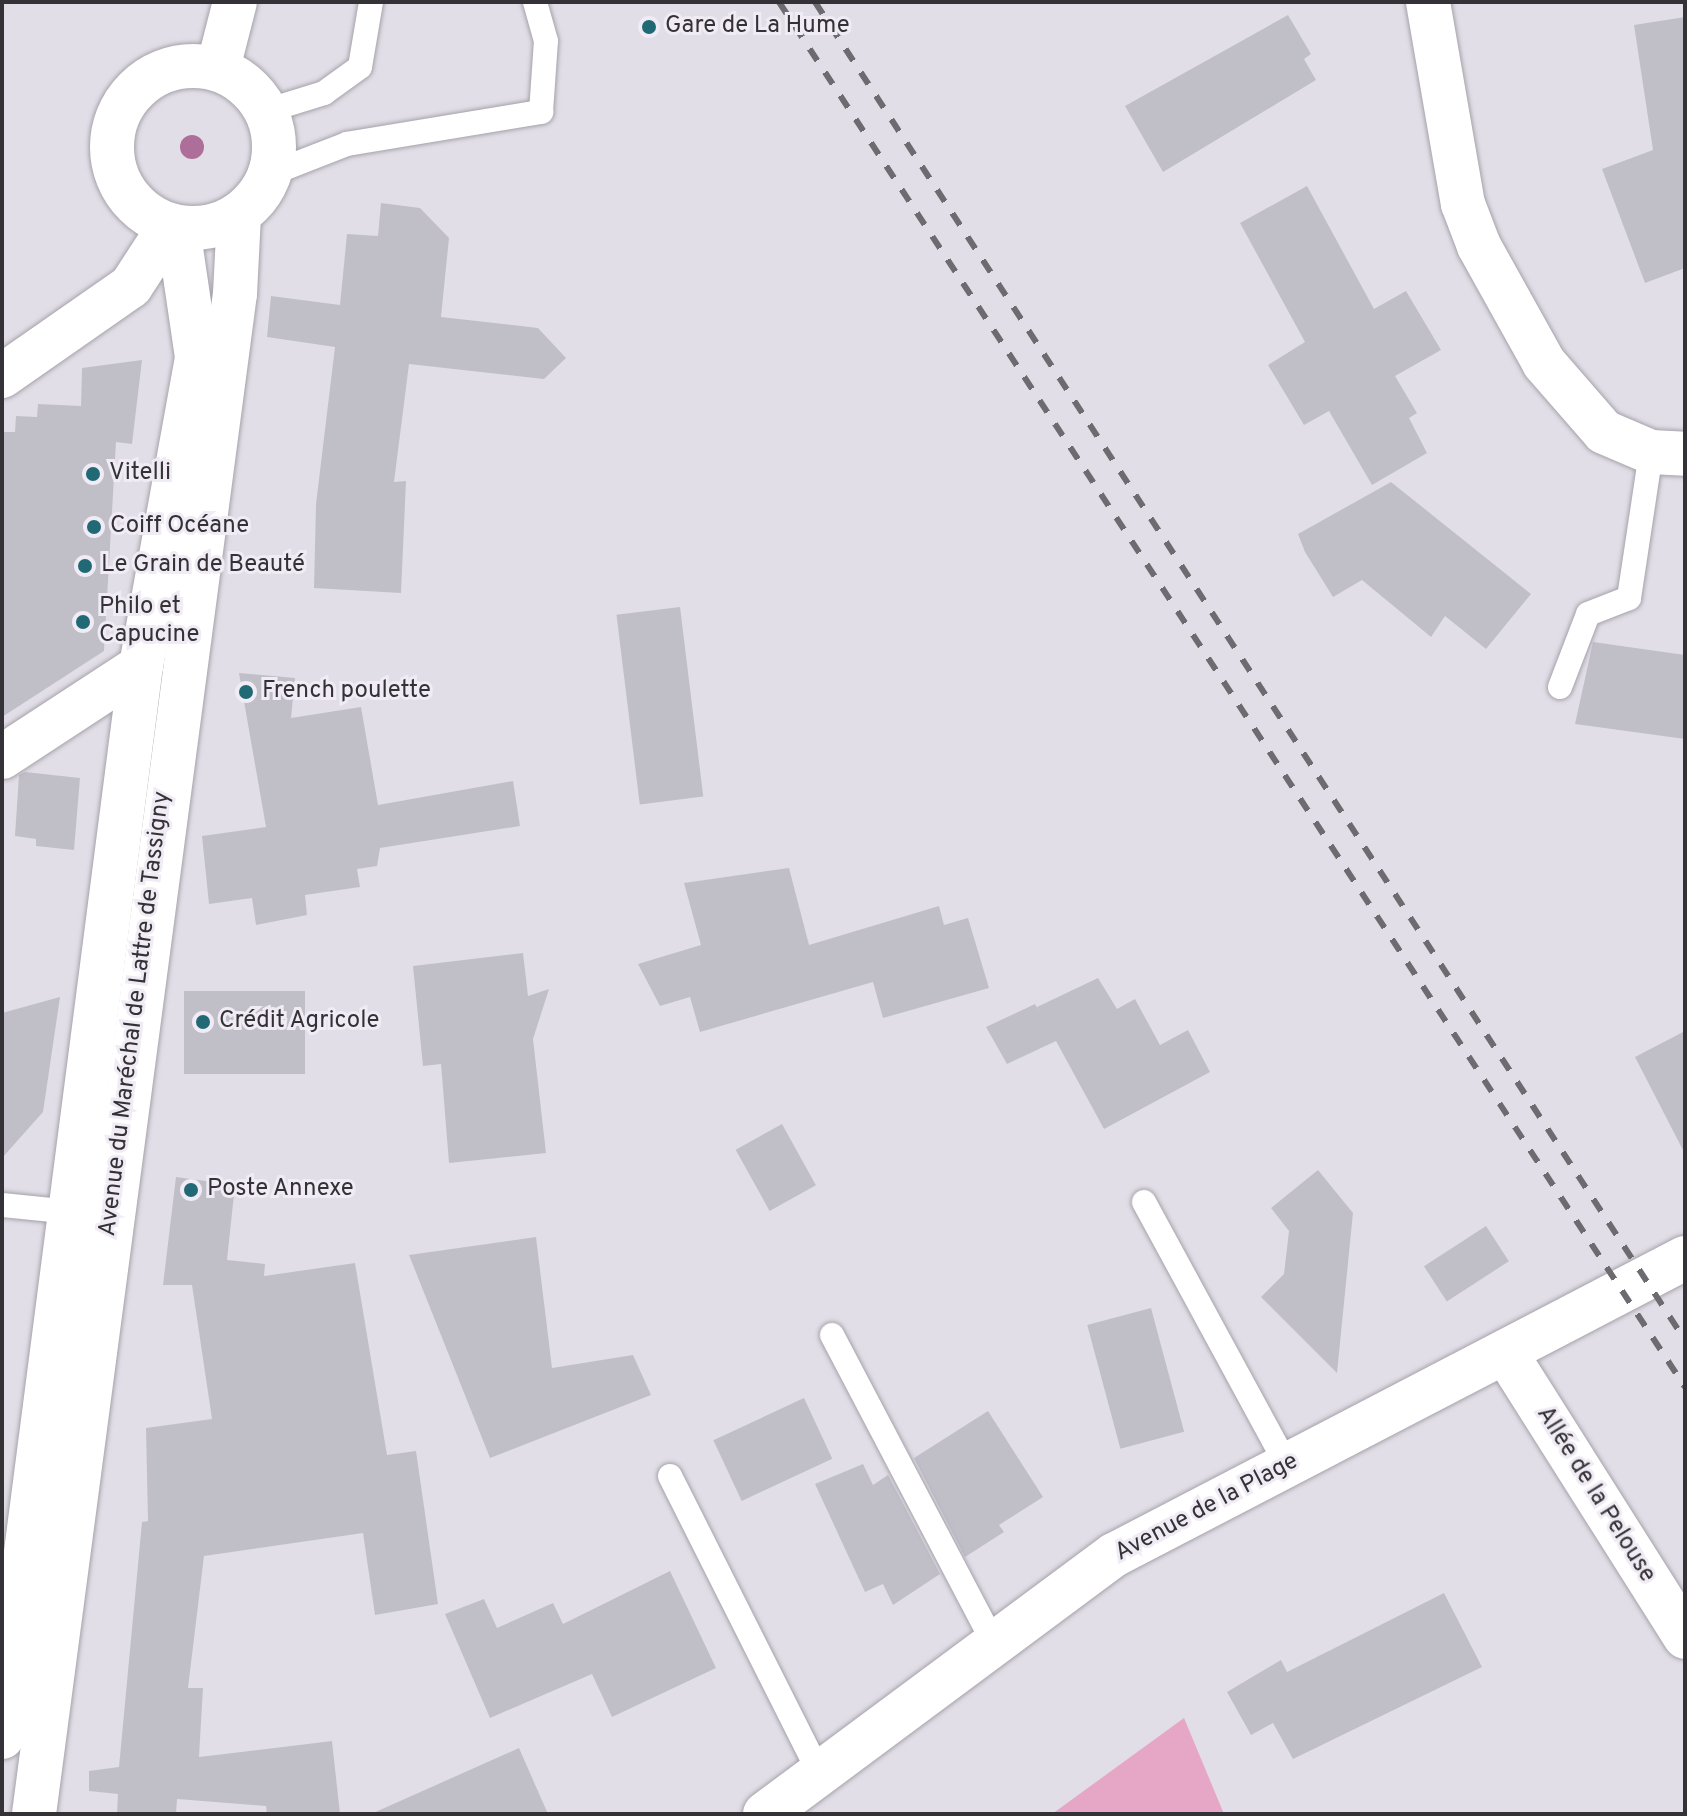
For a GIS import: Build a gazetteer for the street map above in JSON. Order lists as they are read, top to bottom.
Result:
{
  "streets": {
    "main road": ["Avenue du Maréchal de Lattre de Tassigny", "Allée de la Pelouse", "Avenue de la Plage"]
  },
  "crossings": [
    ["Allée de la Pelouse", "Avenue de la Plage"]
  ],
  "places": [
    "Gare de La Hume",
    "Vitelli",
    "Coiff Océane",
    "Le Grain de Beauté",
    "Philo et Capucine",
    "French poulette",
    "Crédit Agricole",
    "Poste Annexe"
  ]
}
